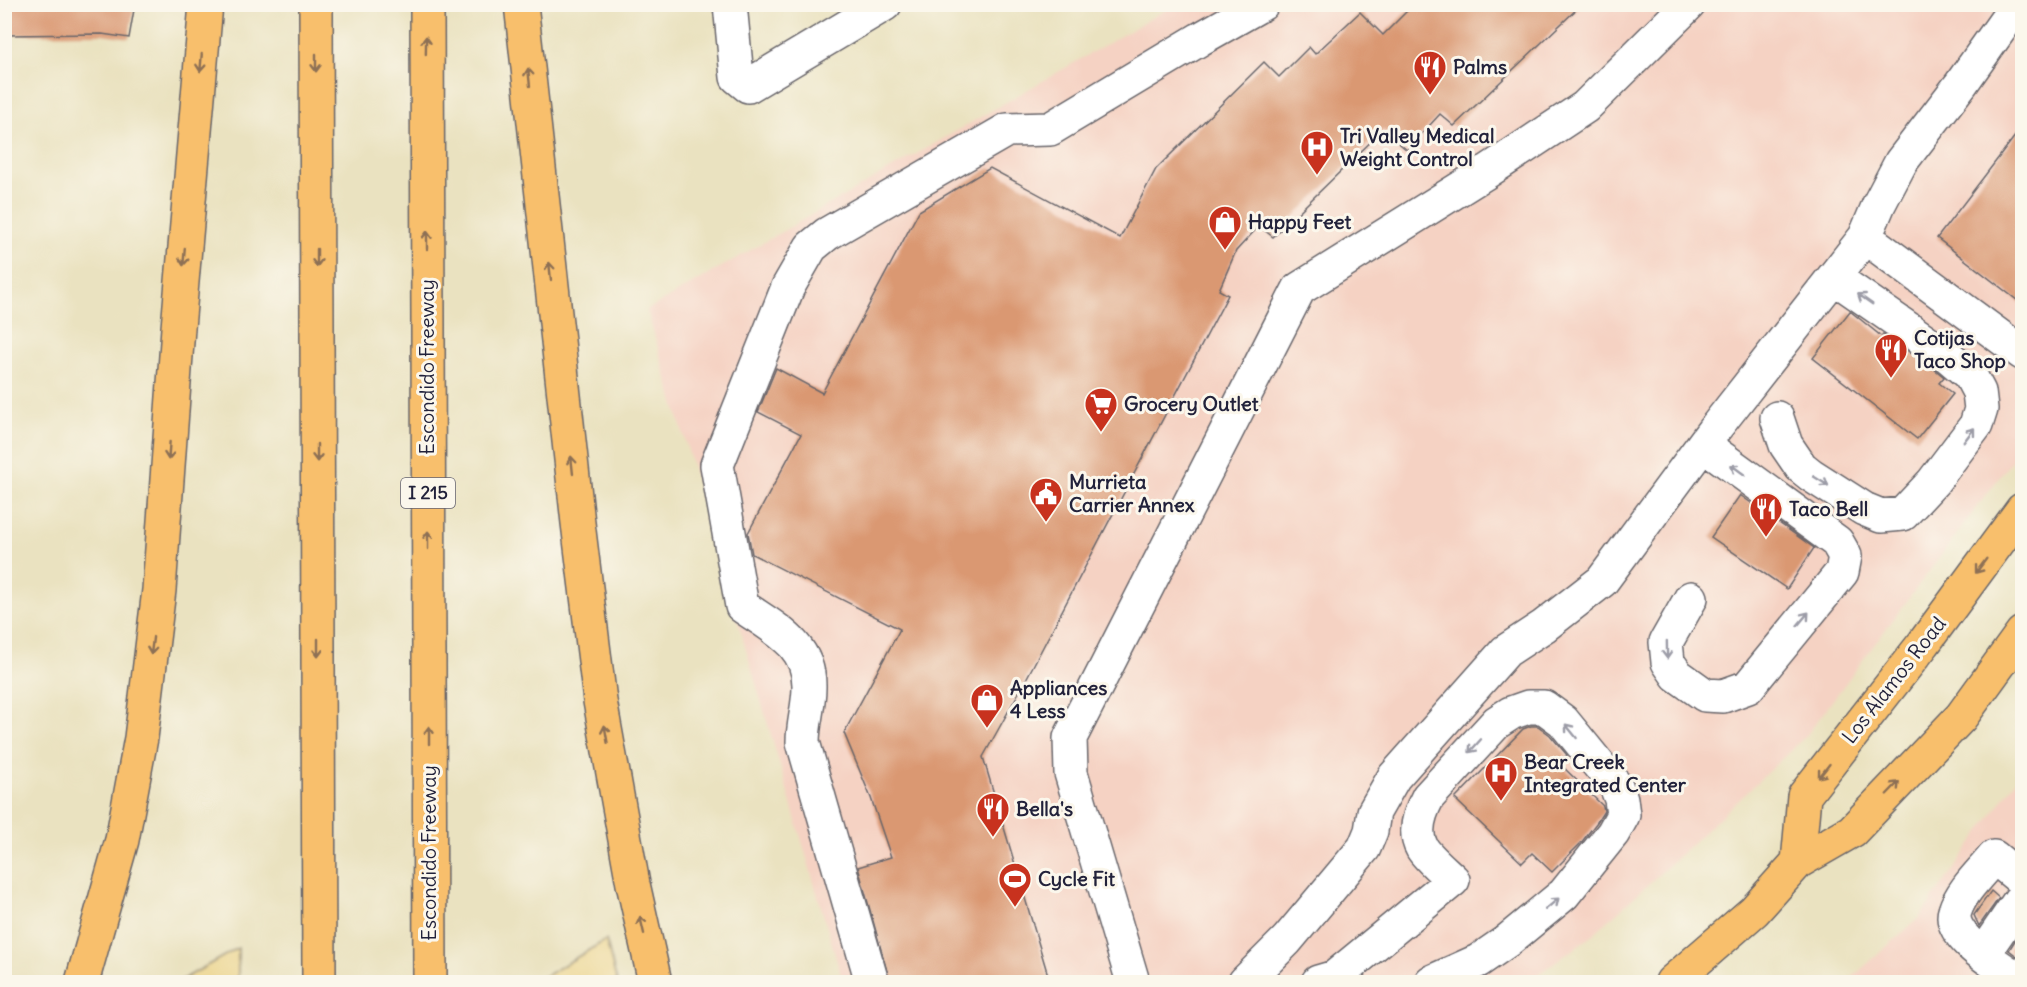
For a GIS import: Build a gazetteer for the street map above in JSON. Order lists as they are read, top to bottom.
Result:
{
  "streets": {
    "main road": ["Escondido Freeway", "I 215", "Los Alamos Road"]
  },
  "places": {
    "restaurant": [
      "Palms",
      "Cotijas Taco Shop",
      "Taco Bell",
      "Bella's"
    ],
    "hospital": ["Tri Valley Medical Weight Control", "Bear Creek Integrated Center"],
    "shop": ["Happy Feet", "Appliances 4 Less"],
    "supermarket": ["Grocery Outlet"],
    "public building": ["Murrieta Carrier Annex"],
    "sports": ["Cycle Fit"]
  }
}
